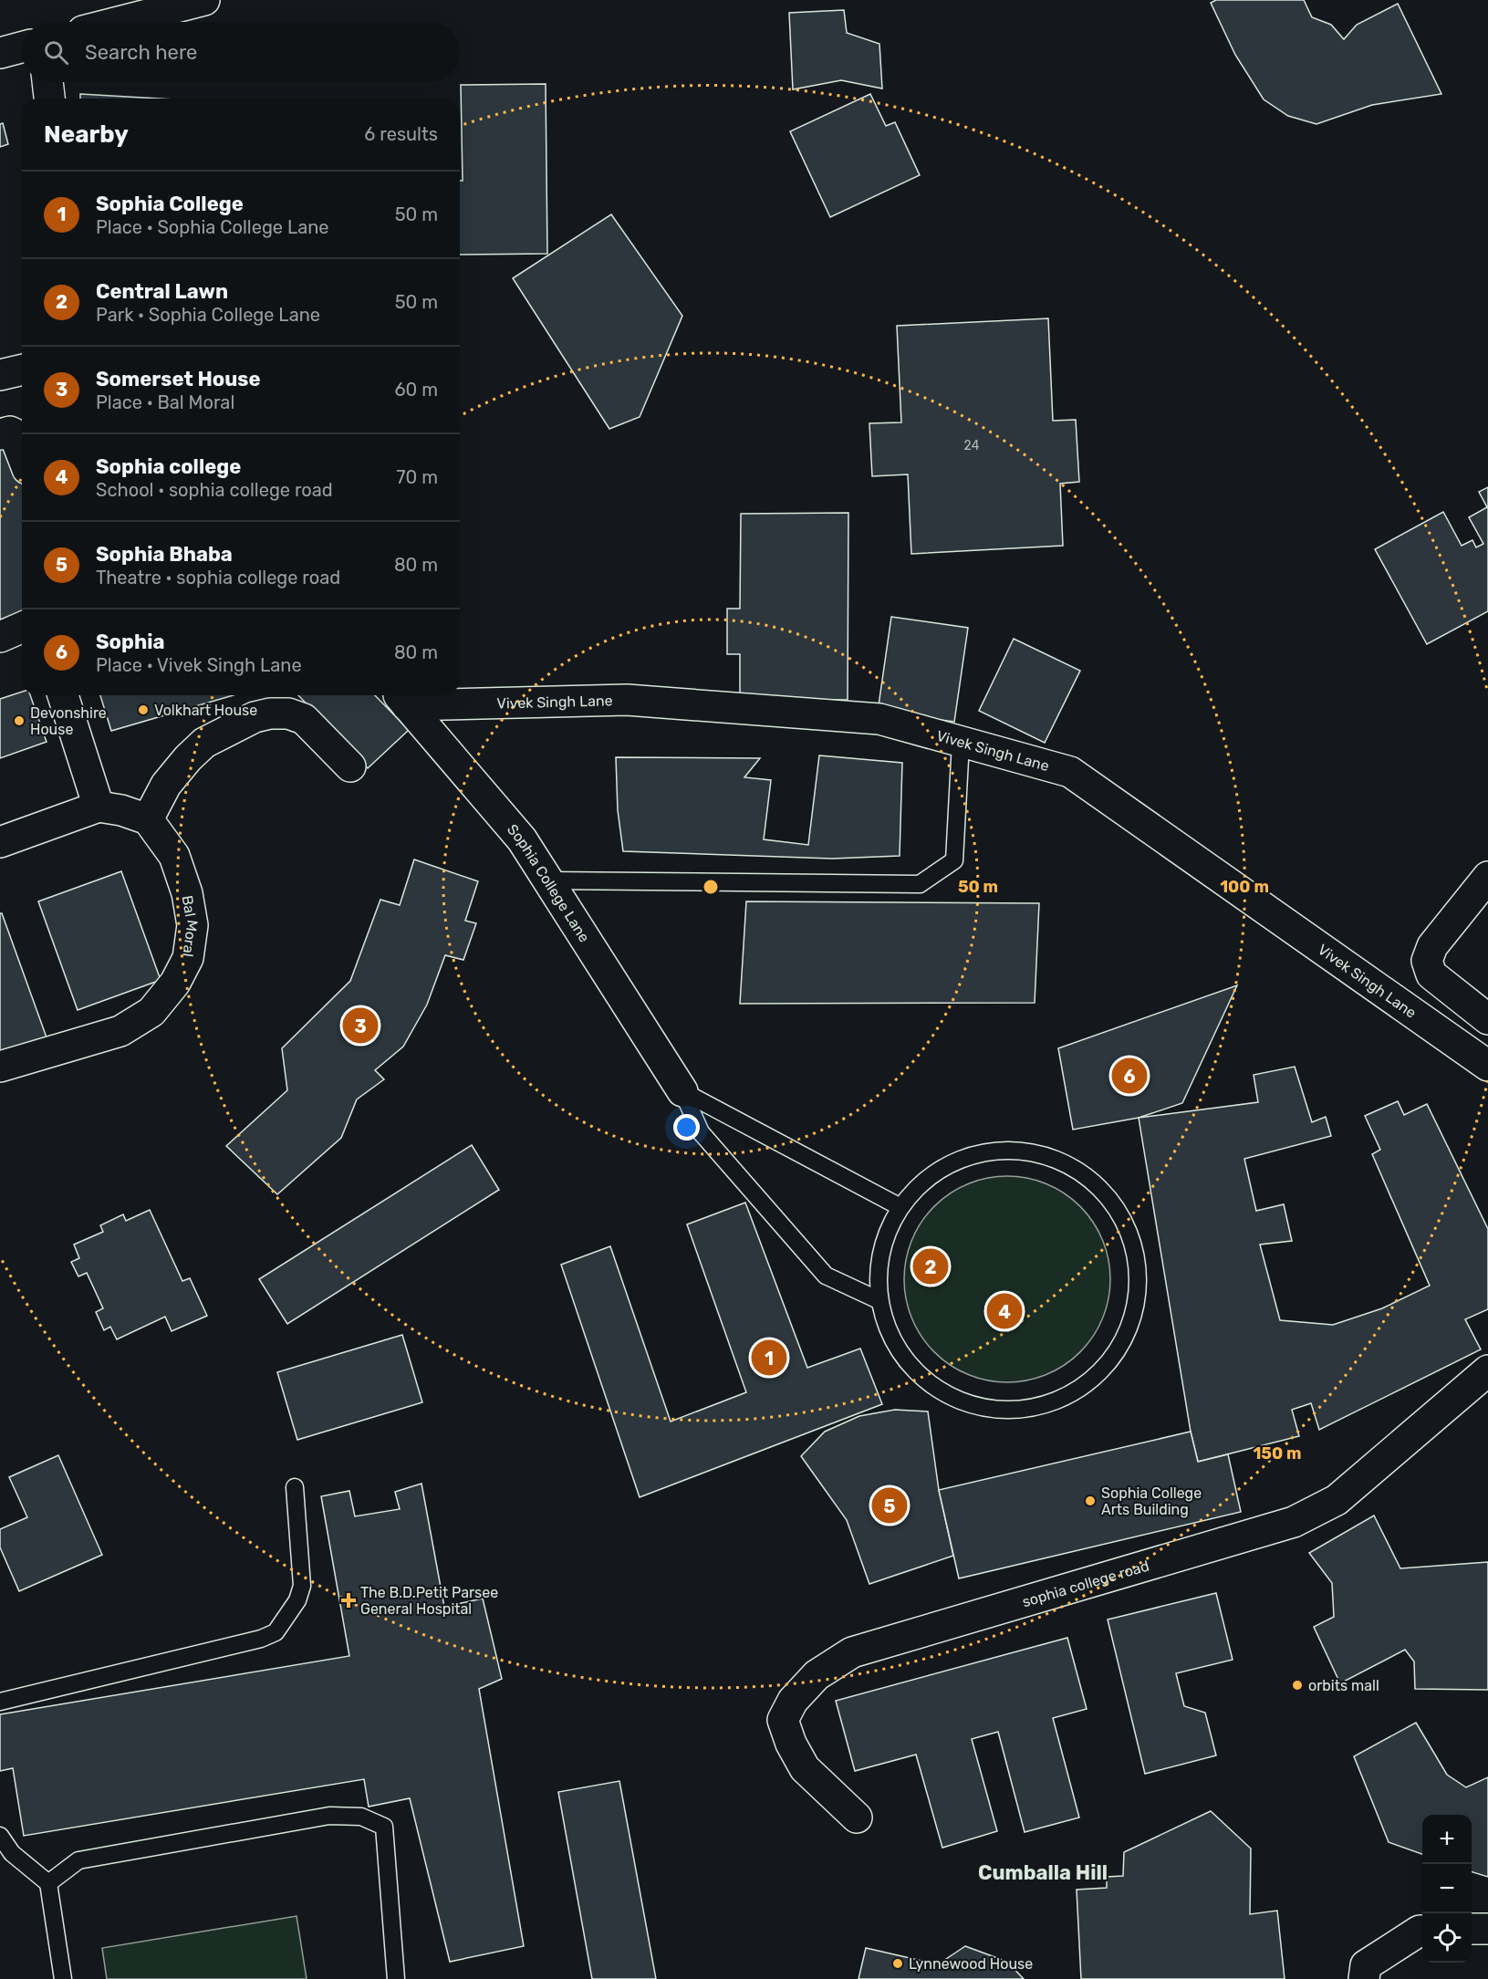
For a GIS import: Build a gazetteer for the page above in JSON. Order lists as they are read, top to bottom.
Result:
{
  "streets": {
    "street": [
      "Vivek Singh Lane",
      "Sophia College Lane",
      "Bal Moral",
      "sophia college road"
    ]
  },
  "crossings": [
    ["Vivek Singh Lane", "Sophia College Lane"]
  ],
  "districts": ["Cumballa Hill"],
  "places": {
    "other": [
      "Volkhart House",
      "Devonshire House",
      "Sophia College Arts Building",
      "orbits mall",
      "Lynnewood House"
    ],
    "health": ["The B.D.Petit Parsee General Hospital"]
  },
  "house_numbers": ["24"],
  "page": {
    "search": "Search here",
    "heading": ["Nearby", "6 results"],
    "list": [
      {
        "mark": "1",
        "name": "Sophia College",
        "note": "Place · Sophia College Lane",
        "value": "50 m"
      },
      {
        "mark": "2",
        "name": "Central Lawn",
        "note": "Park · Sophia College Lane",
        "value": "50 m"
      },
      {
        "mark": "3",
        "name": "Somerset House",
        "note": "Place · Bal Moral",
        "value": "60 m"
      },
      {
        "mark": "4",
        "name": "Sophia college",
        "note": "School · sophia college road",
        "value": "70 m"
      },
      {
        "mark": "5",
        "name": "Sophia Bhaba",
        "note": "Theatre · sophia college road",
        "value": "80 m"
      },
      {
        "mark": "6",
        "name": "Sophia",
        "note": "Place · Vivek Singh Lane",
        "value": "80 m"
      }
    ],
    "pins": [
      "3",
      "6",
      "2",
      "4",
      "1",
      "5"
    ],
    "map_buttons": ["+", "−"]
  },
  "rings": ["50 m", "100 m", "150 m"]
}
